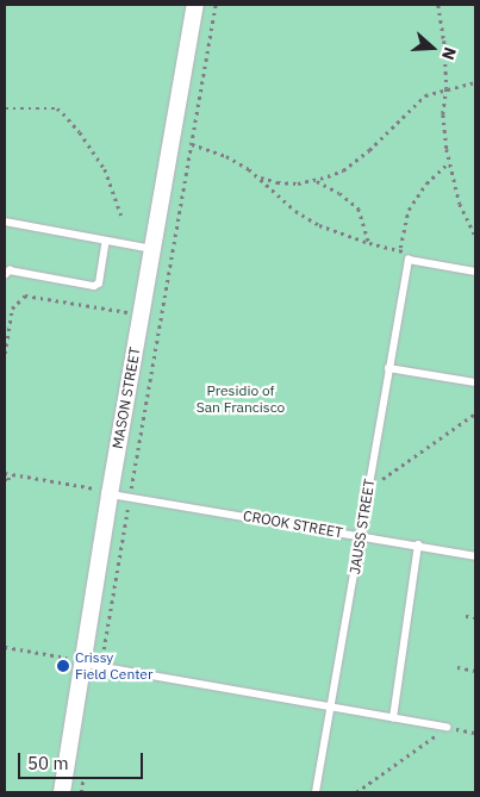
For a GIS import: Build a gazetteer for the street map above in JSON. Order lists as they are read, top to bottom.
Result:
{
  "streets": {
    "street": ["MASON STREET"],
    "lane": ["CROOK STREET", "JAUSS STREET"]
  },
  "crossings": [
    ["MASON STREET", "CROOK STREET"],
    ["CROOK STREET", "JAUSS STREET"]
  ],
  "parks": ["Presidio of San Francisco"],
  "places": ["Crissy Field Center"],
  "scale_bar": "50 m",
  "north": "right"
}
